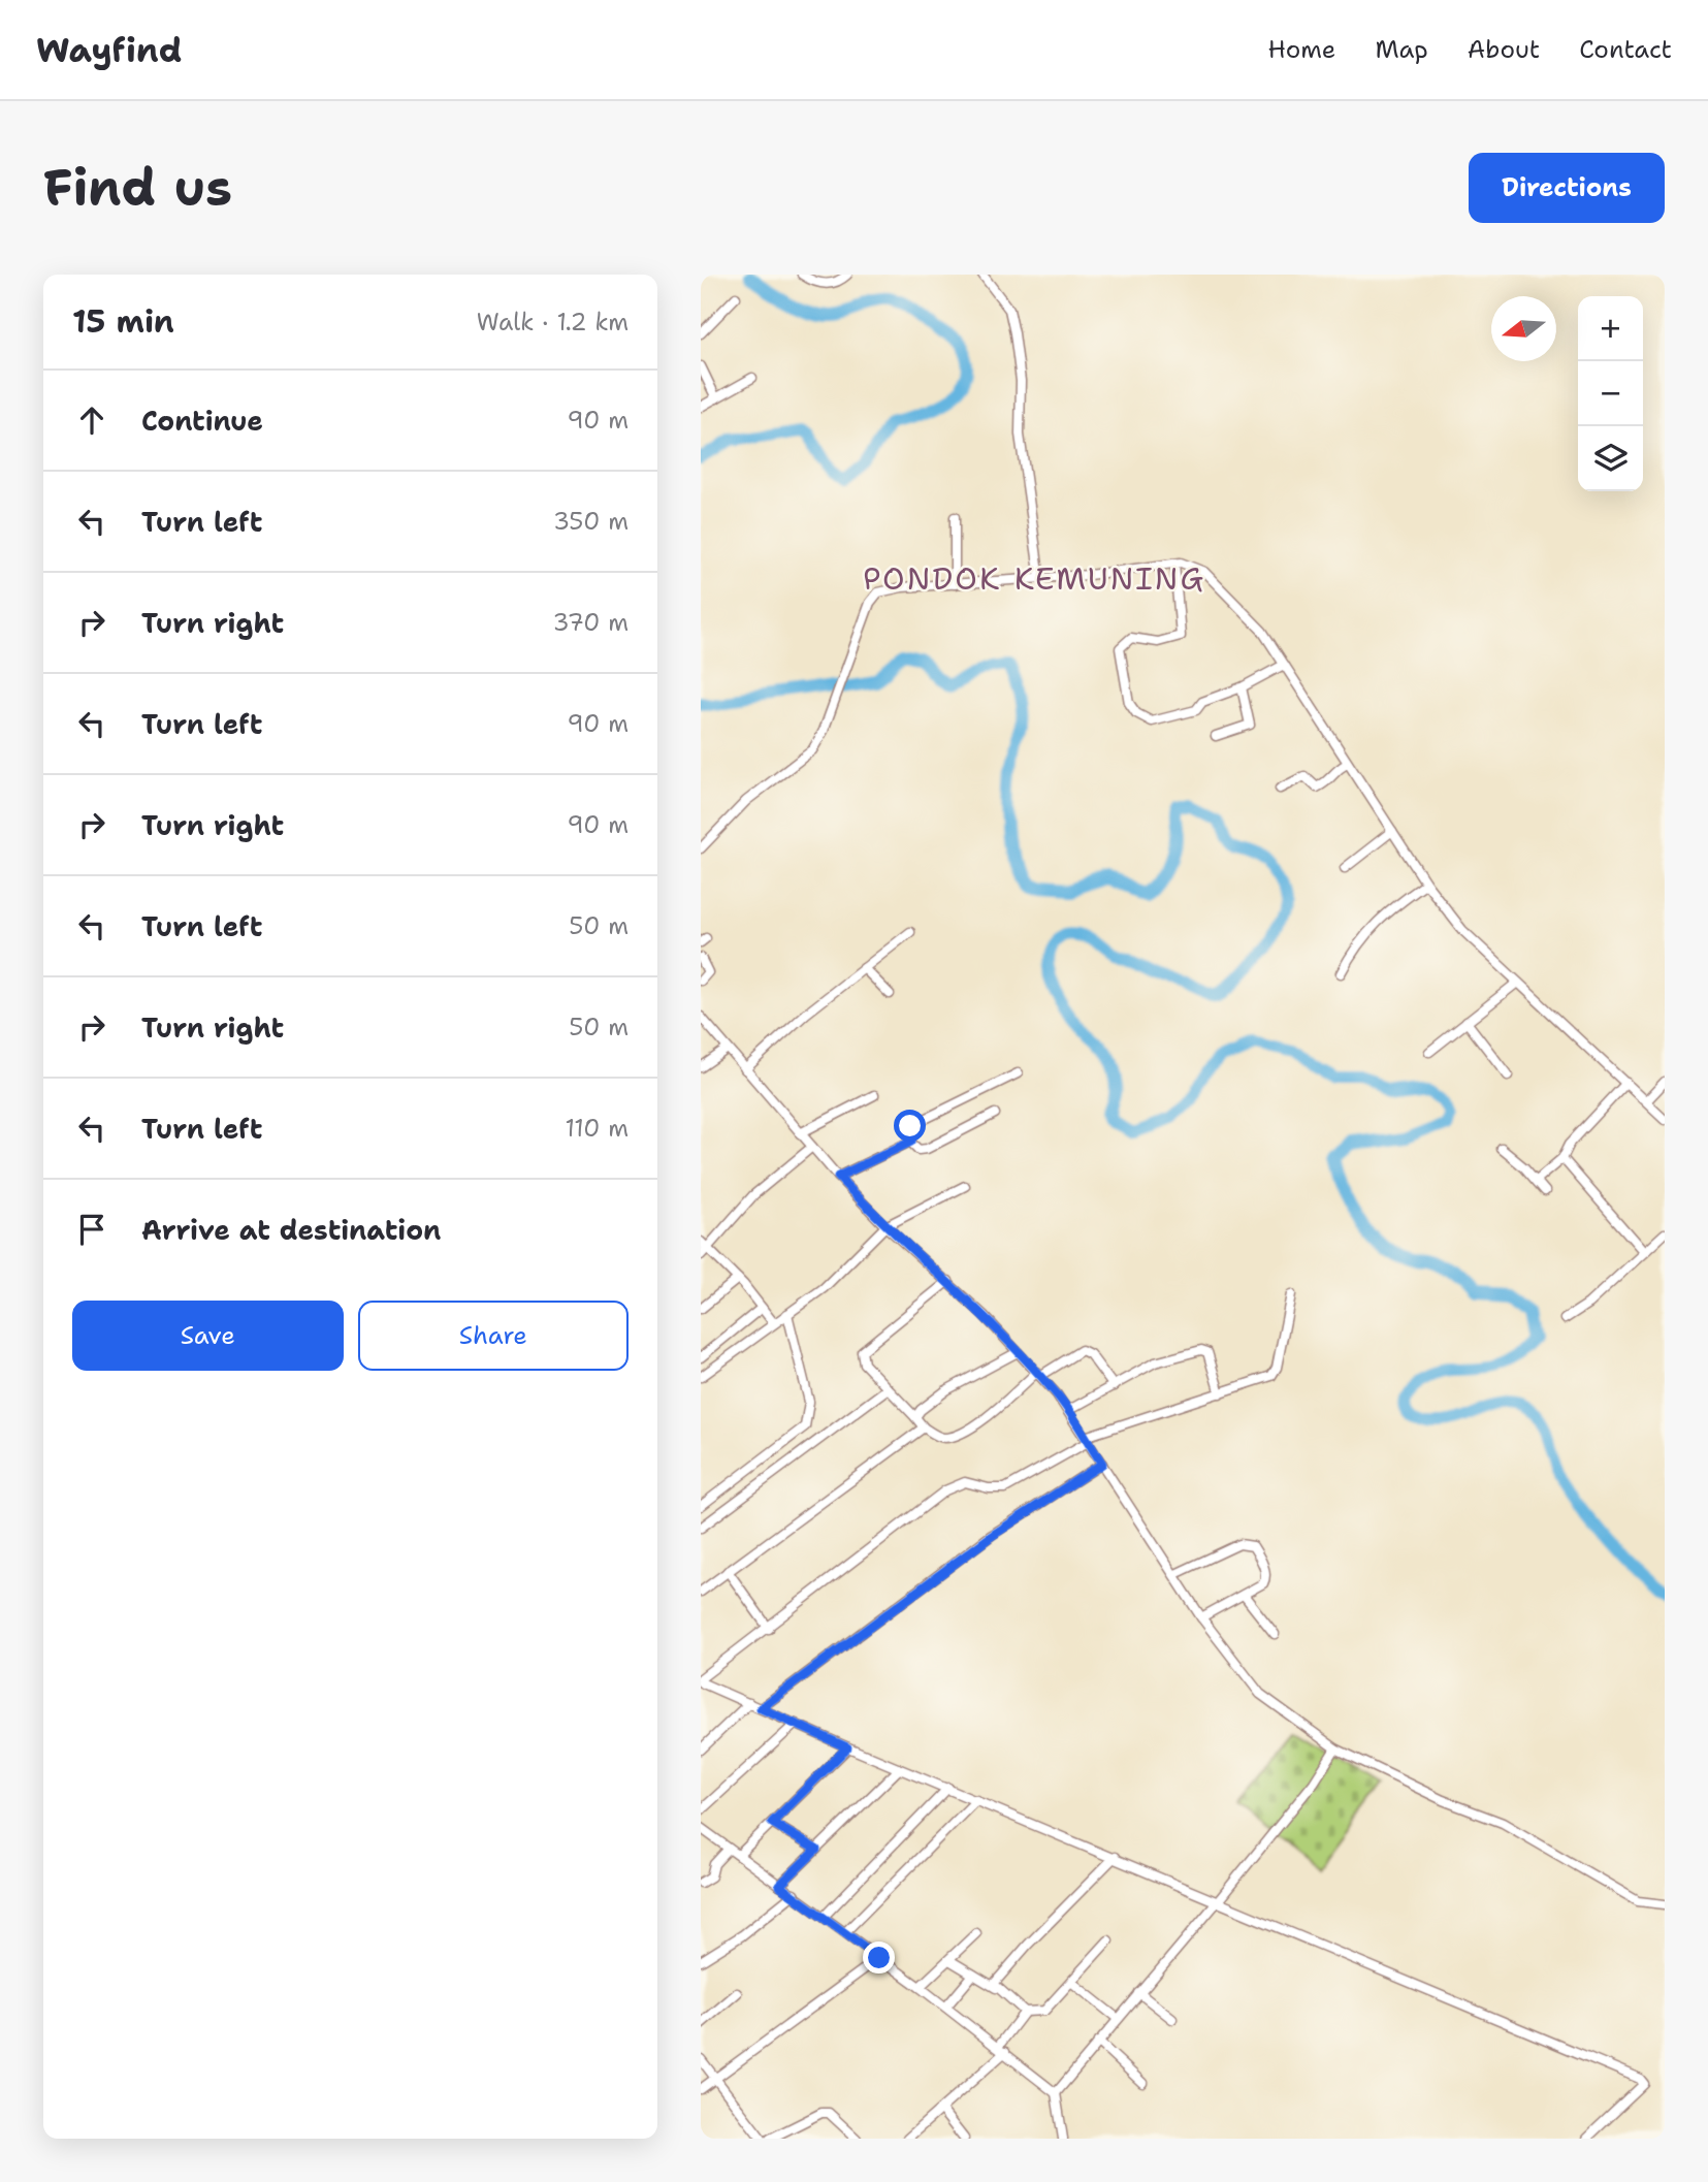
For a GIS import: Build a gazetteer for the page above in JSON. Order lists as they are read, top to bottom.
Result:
{
  "districts": ["PONDOK KEMUNING"],
  "north": "left",
  "page": {
    "header": "Wayfind",
    "nav": [
      "Home",
      "Map",
      "About",
      "Contact"
    ],
    "buttons": [
      "Directions",
      ["Save", "Share"]
    ],
    "title": "Find us",
    "heading": ["15 min", "Walk · 1.2 km"],
    "map_buttons": ["+", "−"],
    "list": [
      ["Continue", "90 m"],
      ["Turn left", "350 m"],
      ["Turn right", "370 m"],
      ["Turn left", "90 m"],
      ["Turn right", "90 m"],
      ["Turn left", "50 m"],
      ["Turn right", "50 m"],
      ["Turn left", "110 m"],
      "Arrive at destination"
    ]
  }
}
